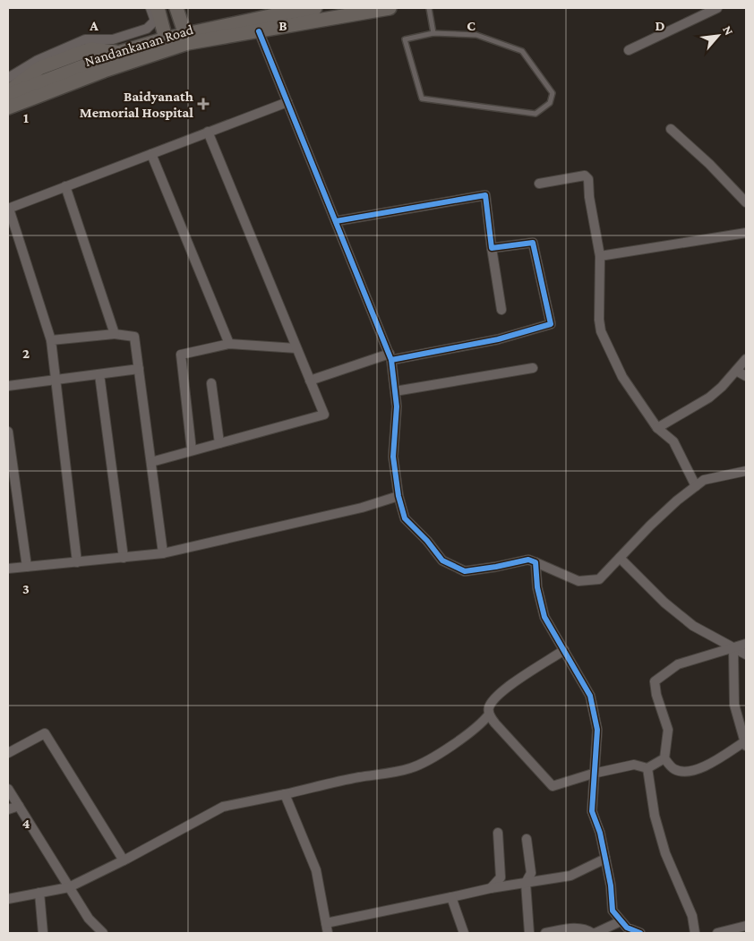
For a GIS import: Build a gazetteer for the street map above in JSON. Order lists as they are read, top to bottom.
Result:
{
  "streets": {
    "main road": ["Nandankanan Road"]
  },
  "places": {
    "health": ["Baidyanath Memorial Hospital"]
  },
  "north": "top right",
  "grid": {
    "columns": [
      "A",
      "B",
      "C",
      "D"
    ],
    "rows": [
      "1",
      "2",
      "3",
      "4"
    ]
  }
}
